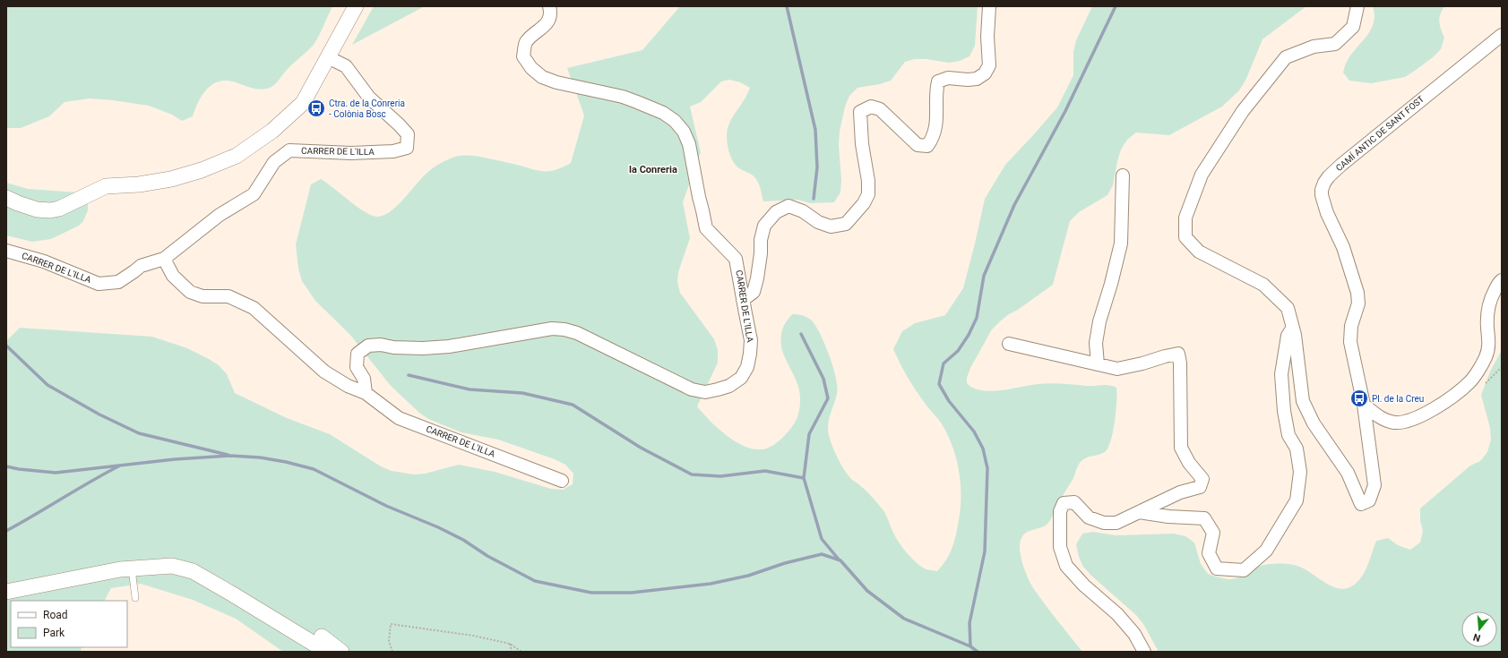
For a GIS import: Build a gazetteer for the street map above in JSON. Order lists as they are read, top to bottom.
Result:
{
  "streets": {
    "street": ["CAMÍ ANTIC DE SANT FOST", "CARRER DE L'ILLA"]
  },
  "districts": ["la Conreria"],
  "places": {
    "bus stop": ["Ctra. de la Conreria - Colònia Bosc", "Pl. de la Creu"]
  },
  "legend": ["Road", "Park"],
  "north": "bottom"
}
